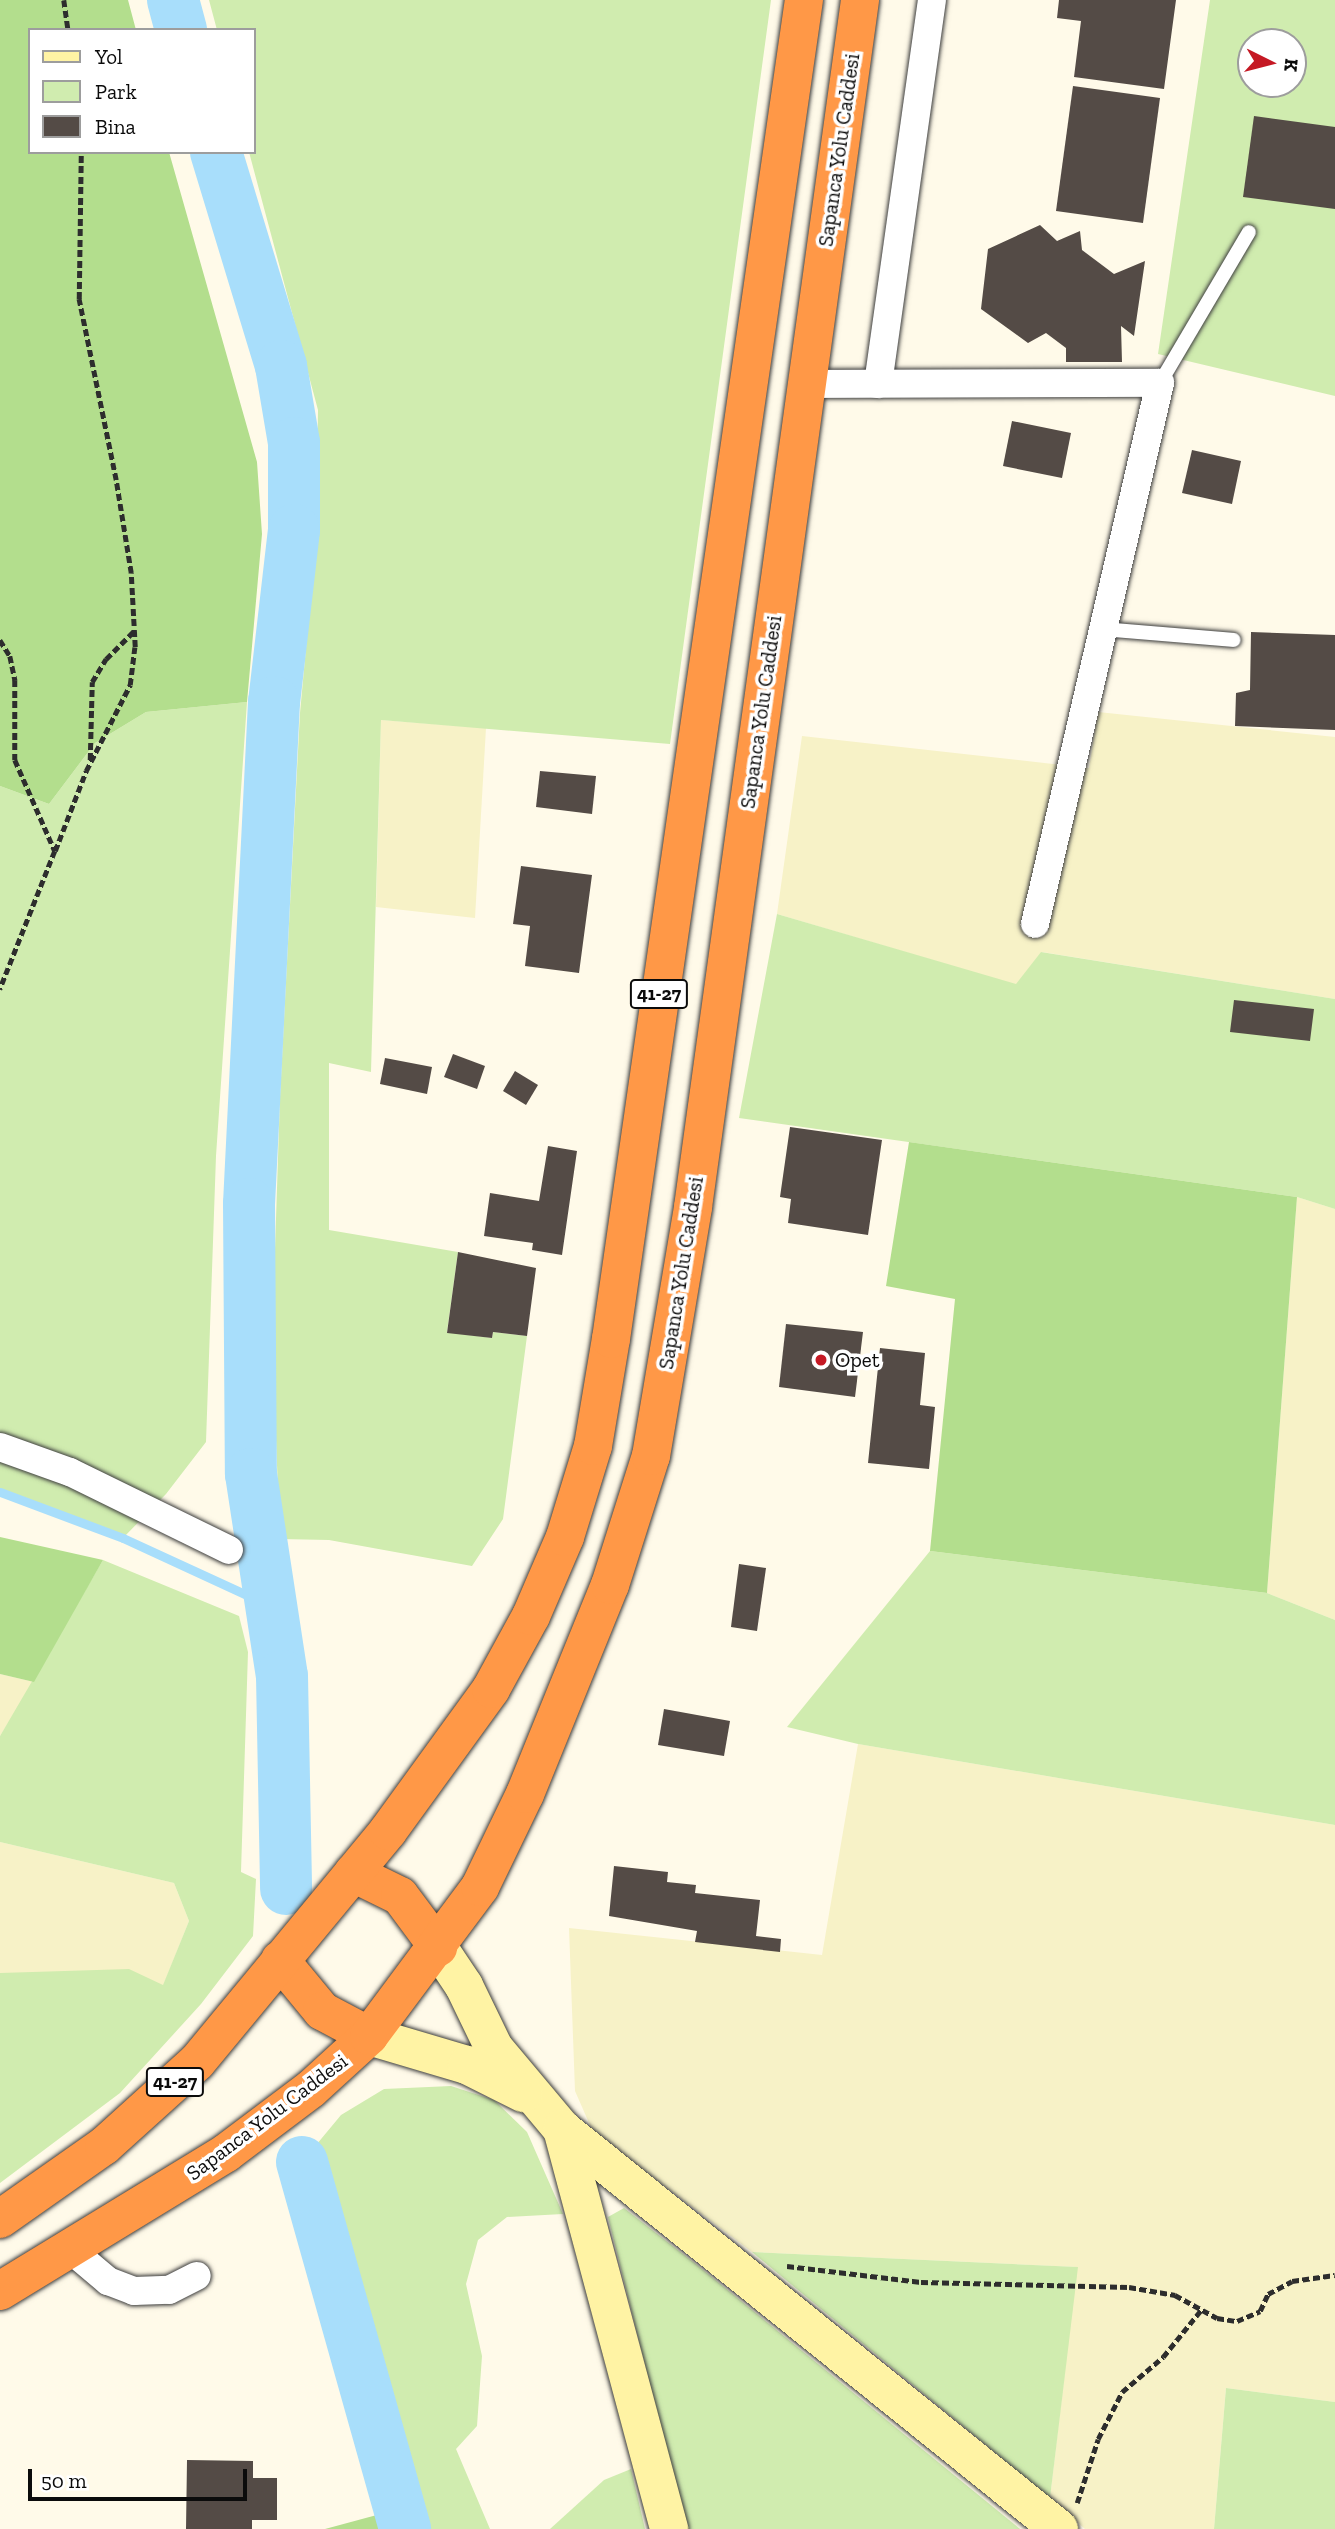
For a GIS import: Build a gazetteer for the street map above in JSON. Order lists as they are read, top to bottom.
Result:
{
  "streets": {
    "highway": ["Sapanca Yolu Caddesi", "41-27"]
  },
  "places": ["Opet"],
  "legend": ["Yol", "Park", "Bina"],
  "scale_bar": "50 m",
  "north": "right"
}
